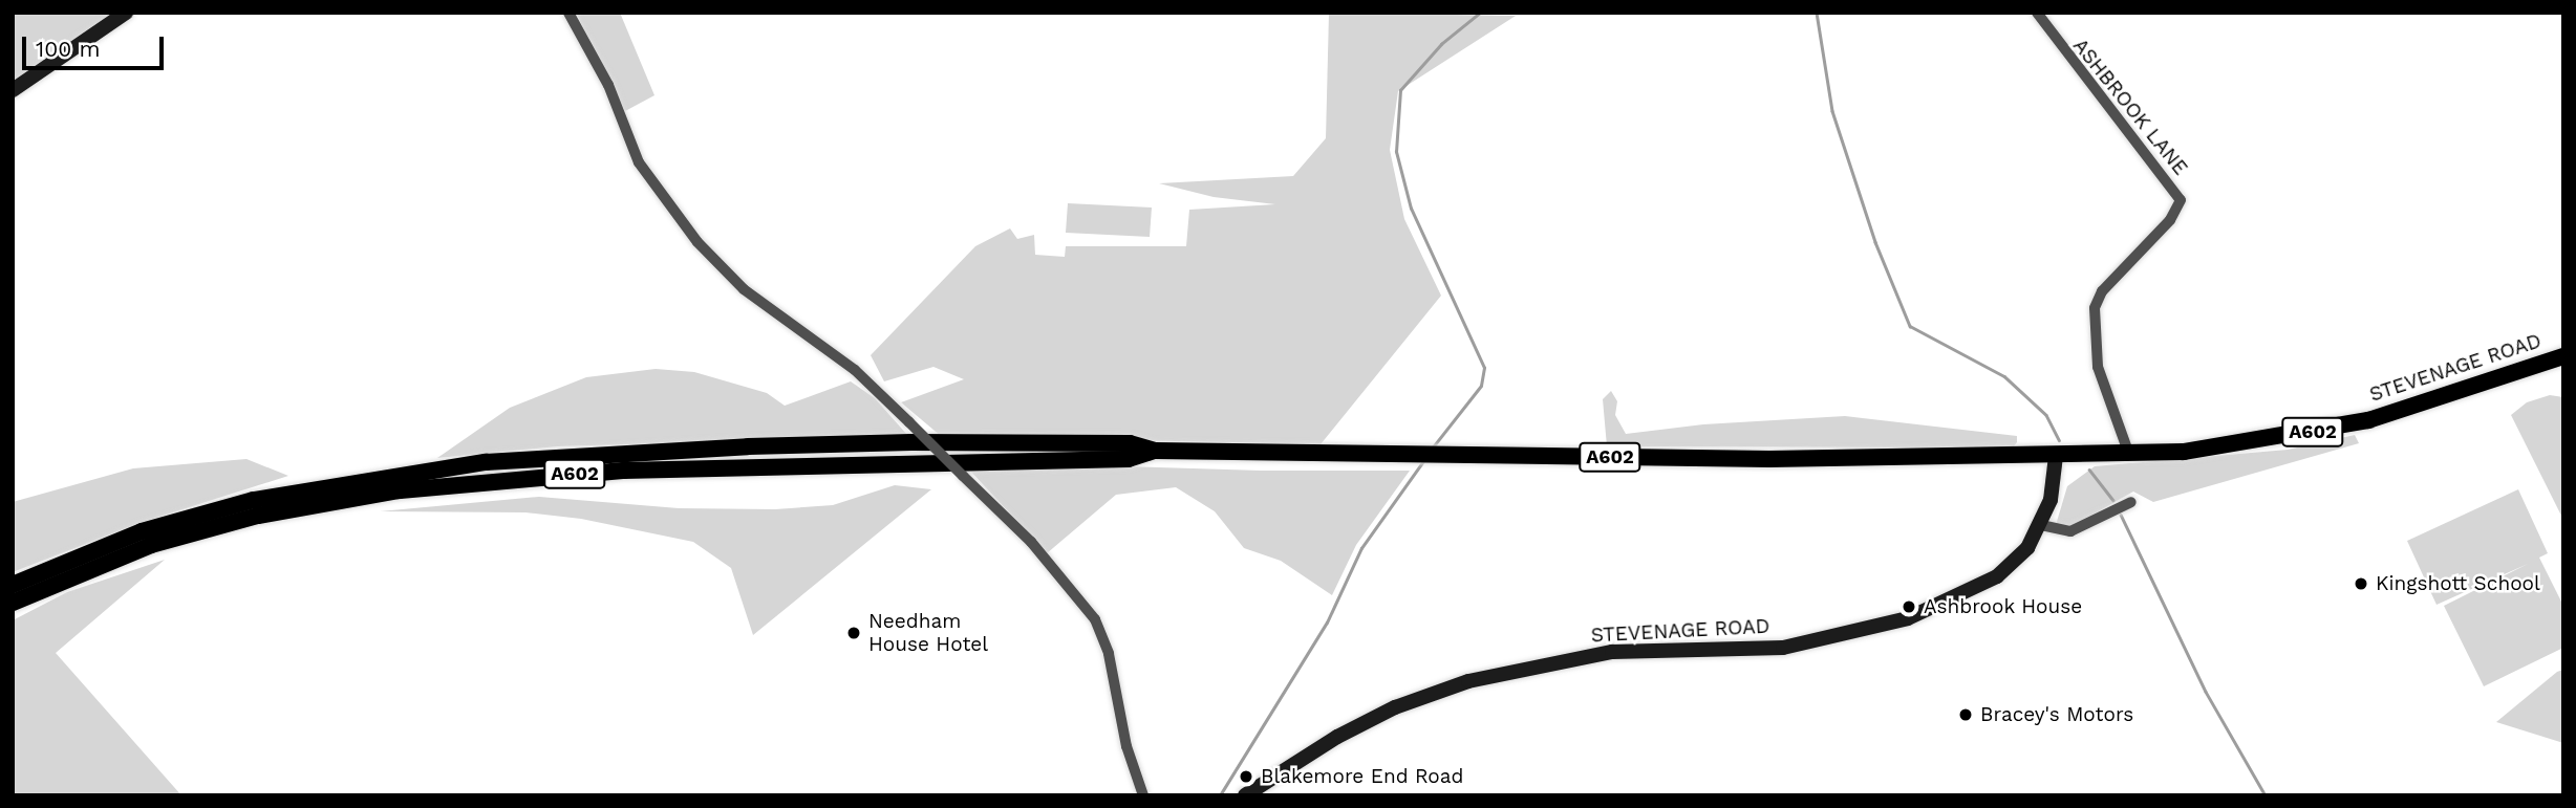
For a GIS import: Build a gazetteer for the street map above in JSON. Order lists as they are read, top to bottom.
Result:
{
  "streets": {
    "main road": ["STEVENAGE ROAD", "A602"],
    "street": ["ASHBROOK LANE"]
  },
  "crossings": [
    ["ASHBROOK LANE", "STEVENAGE ROAD"],
    ["STEVENAGE ROAD", "A602"]
  ],
  "places": [
    "Kingshott School",
    "Ashbrook House",
    "Needham House Hotel",
    "Bracey's Motors",
    "Blakemore End Road"
  ],
  "scale_bar": "100 m"
}
